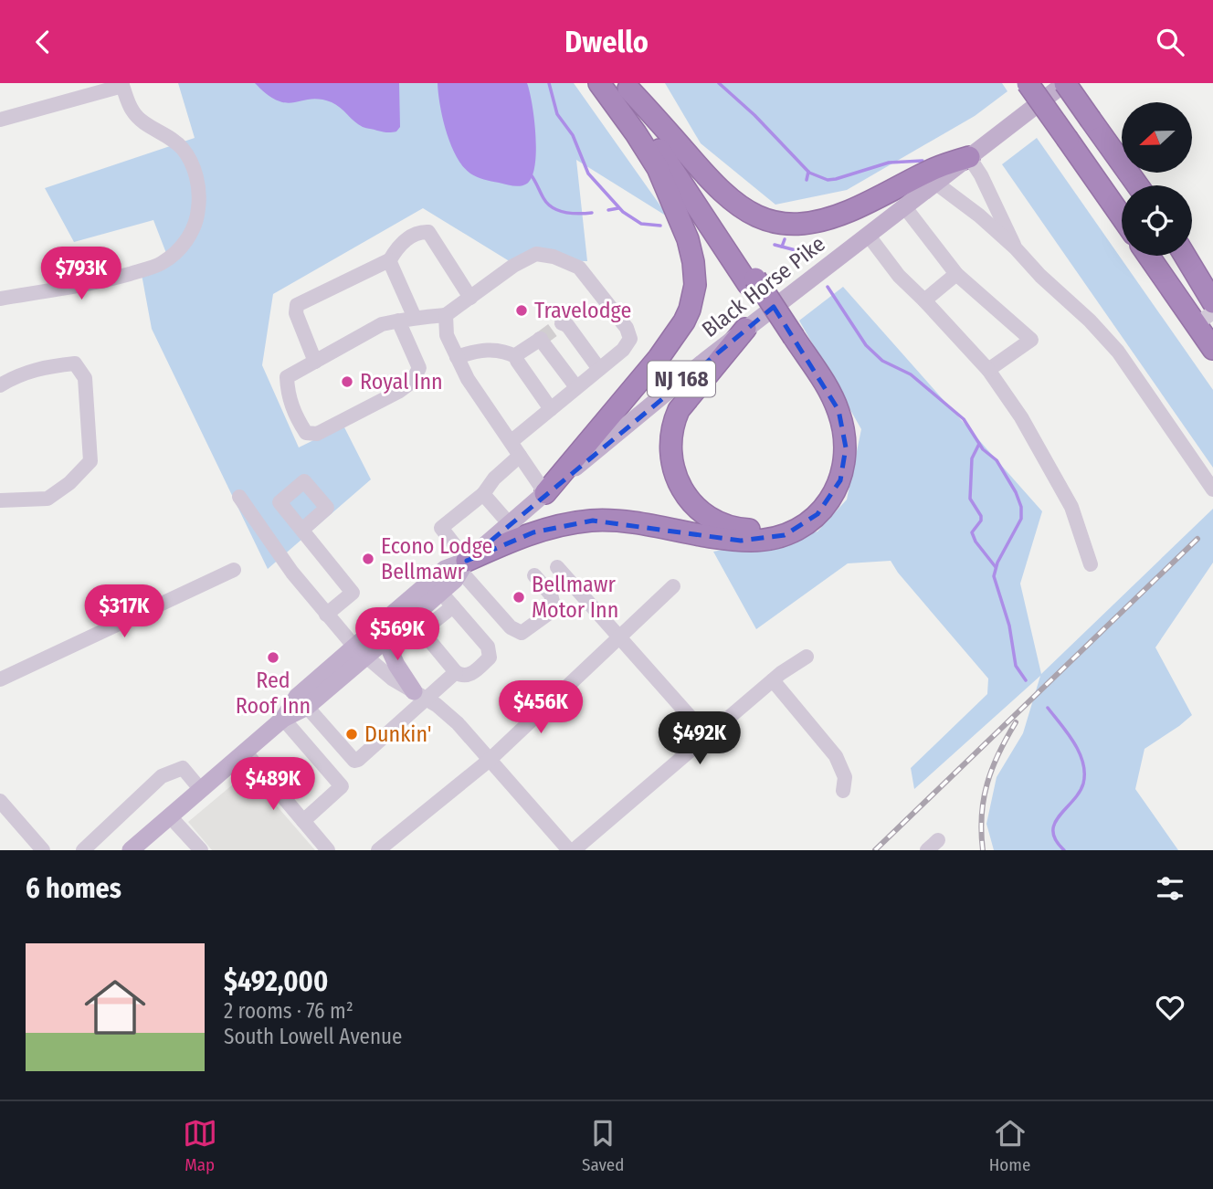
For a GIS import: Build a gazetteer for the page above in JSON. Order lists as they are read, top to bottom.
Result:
{
  "streets": {
    "main road": ["Black Horse Pike", "NJ 168"]
  },
  "places": [
    "Travelodge",
    "Royal Inn",
    "Econo Lodge Bellmawr",
    "Bellmawr Motor Inn",
    "Red Roof Inn",
    "Dunkin'"
  ],
  "north": "left",
  "page": {
    "header": "Dwello",
    "price": [
      "$793K",
      "$317K",
      "$569K",
      "$456K",
      "$492K",
      "$489K"
    ],
    "heading": "6 homes",
    "list": [
      {
        "name": "$492,000",
        "note": "2 rooms · 76 m² · South Lowell Avenue"
      }
    ],
    "tabs": ["Map", "Saved", "Home"]
  }
}
